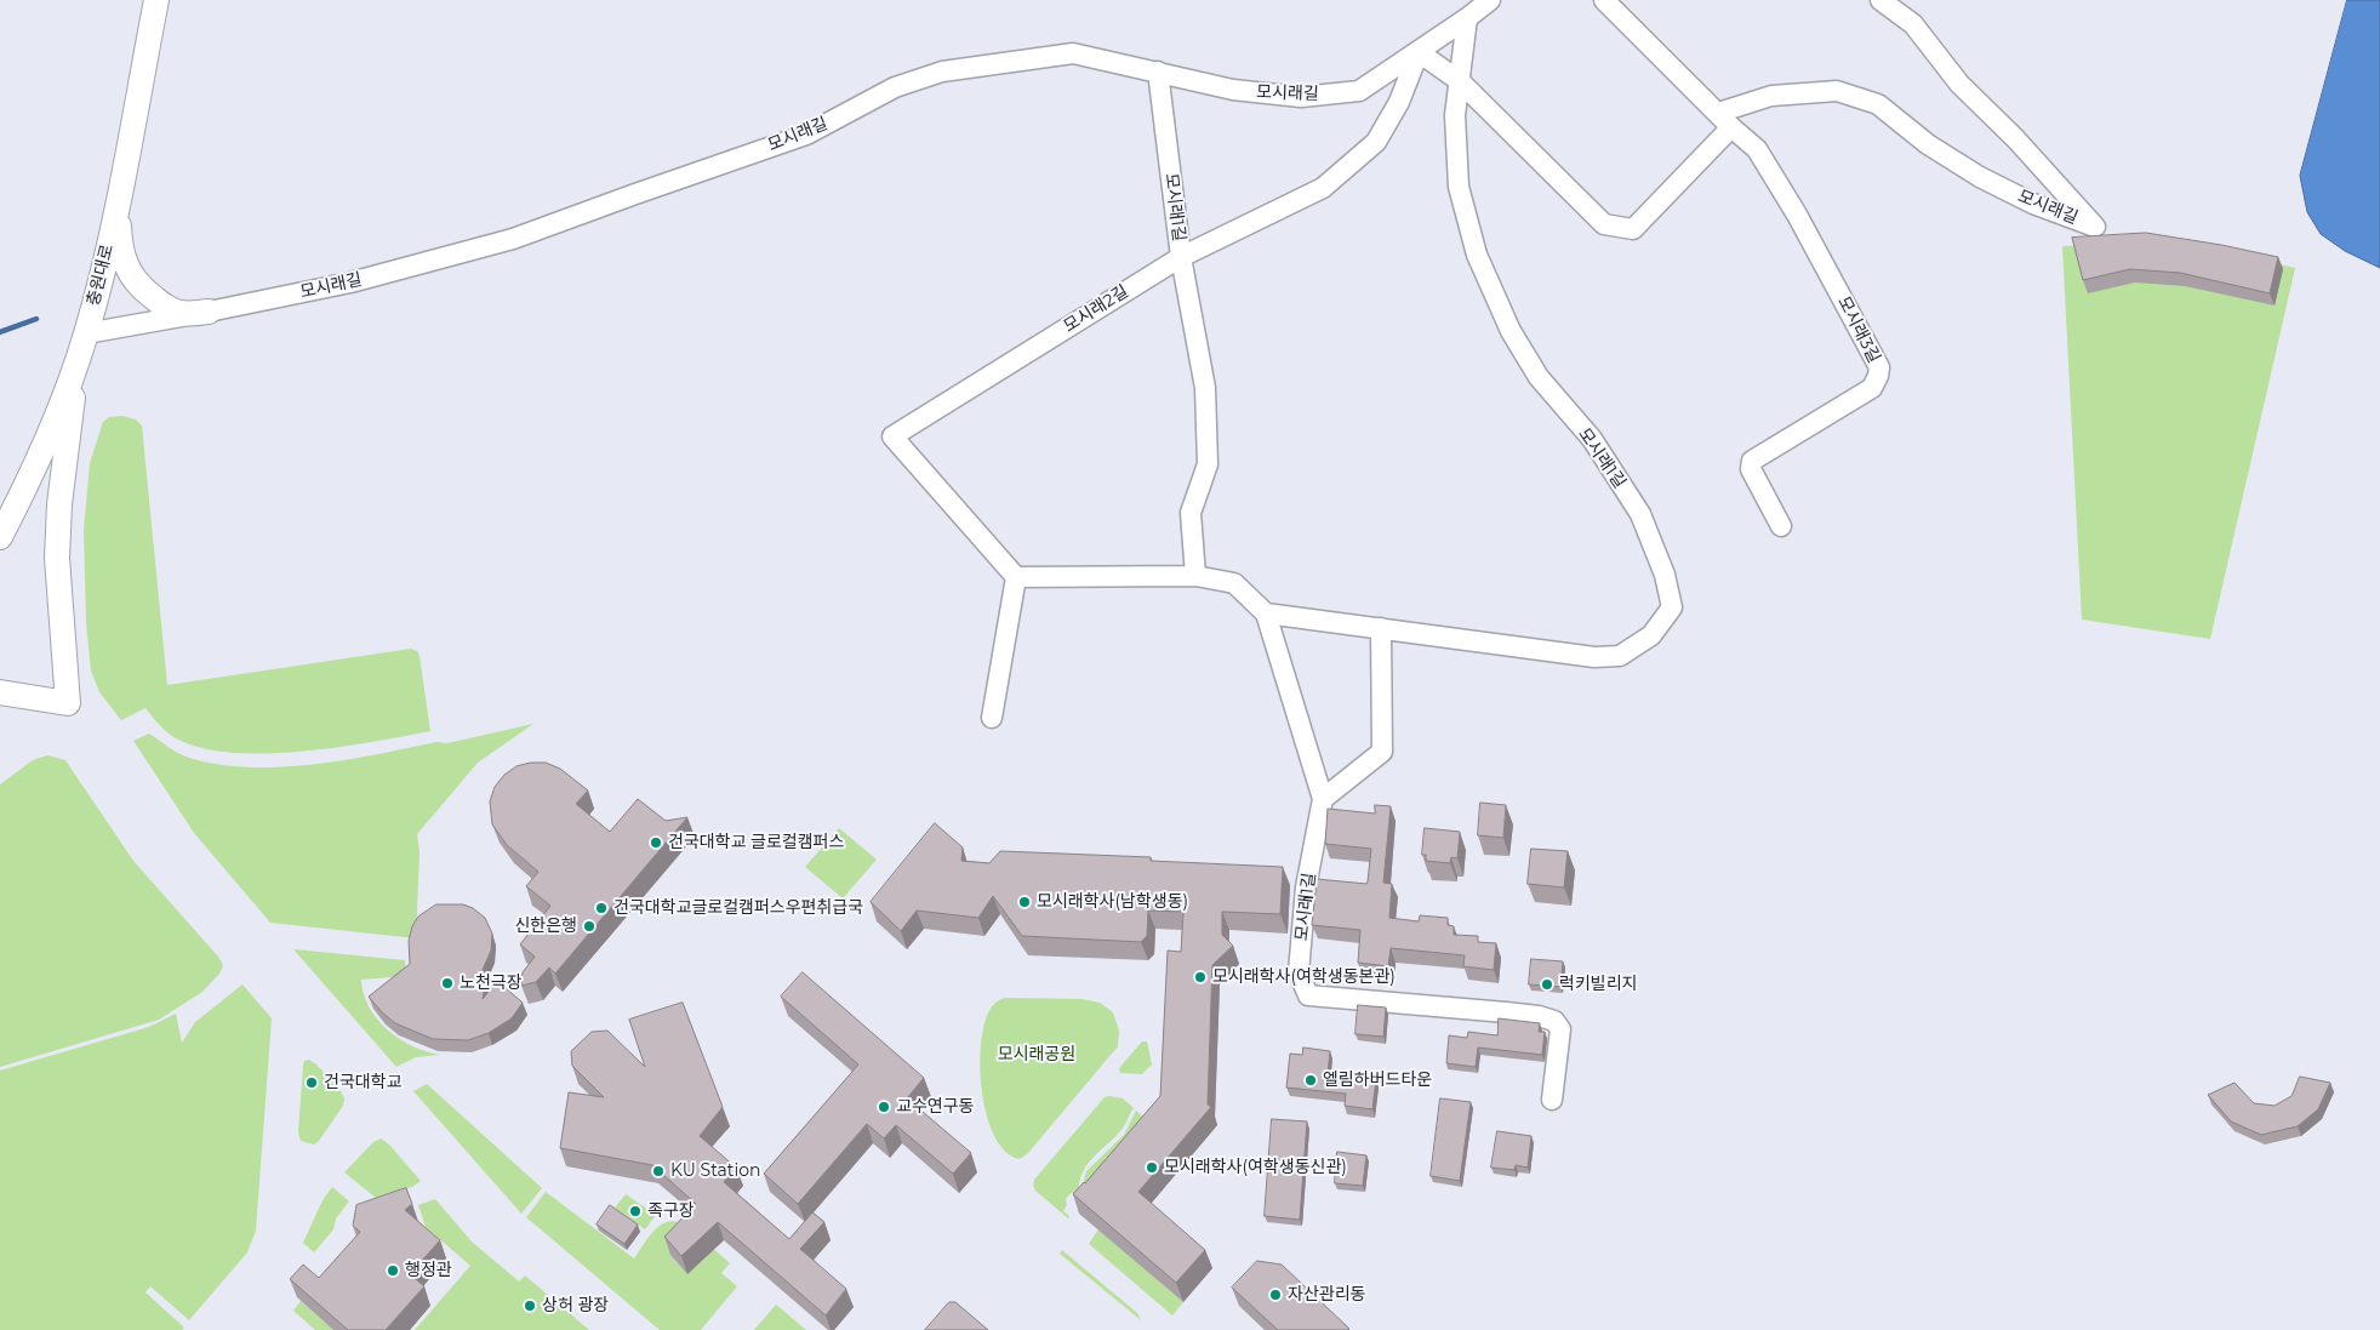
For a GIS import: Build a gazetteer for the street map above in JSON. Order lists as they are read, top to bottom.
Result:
{
  "streets": {
    "street": [
      "모시래길",
      "모시래1길",
      "충원대로",
      "모시래2길",
      "모시래3길"
    ]
  },
  "crossings": [
    ["모시래길", "모시래1길"],
    ["모시래길", "충원대로"],
    ["모시래길", "모시래2길"],
    ["모시래길", "모시래3길"],
    ["모시래1길", "모시래2길"]
  ],
  "parks": ["모시래공원"],
  "places": [
    "건국대학교 글로컬캠퍼스",
    "모시래학사(남학생동)",
    "건국대학교글로컬캠퍼스우편취급국",
    "신한은행",
    "모시래학사(여학생동본관)",
    "노천극장",
    "럭키빌리지",
    "엘림하버드타운",
    "건국대학교",
    "교수연구동",
    "모시래학사(여학생동신관)",
    "KU Station",
    "족구장",
    "행정관",
    "자산관리동",
    "상허 광장"
  ]
}
